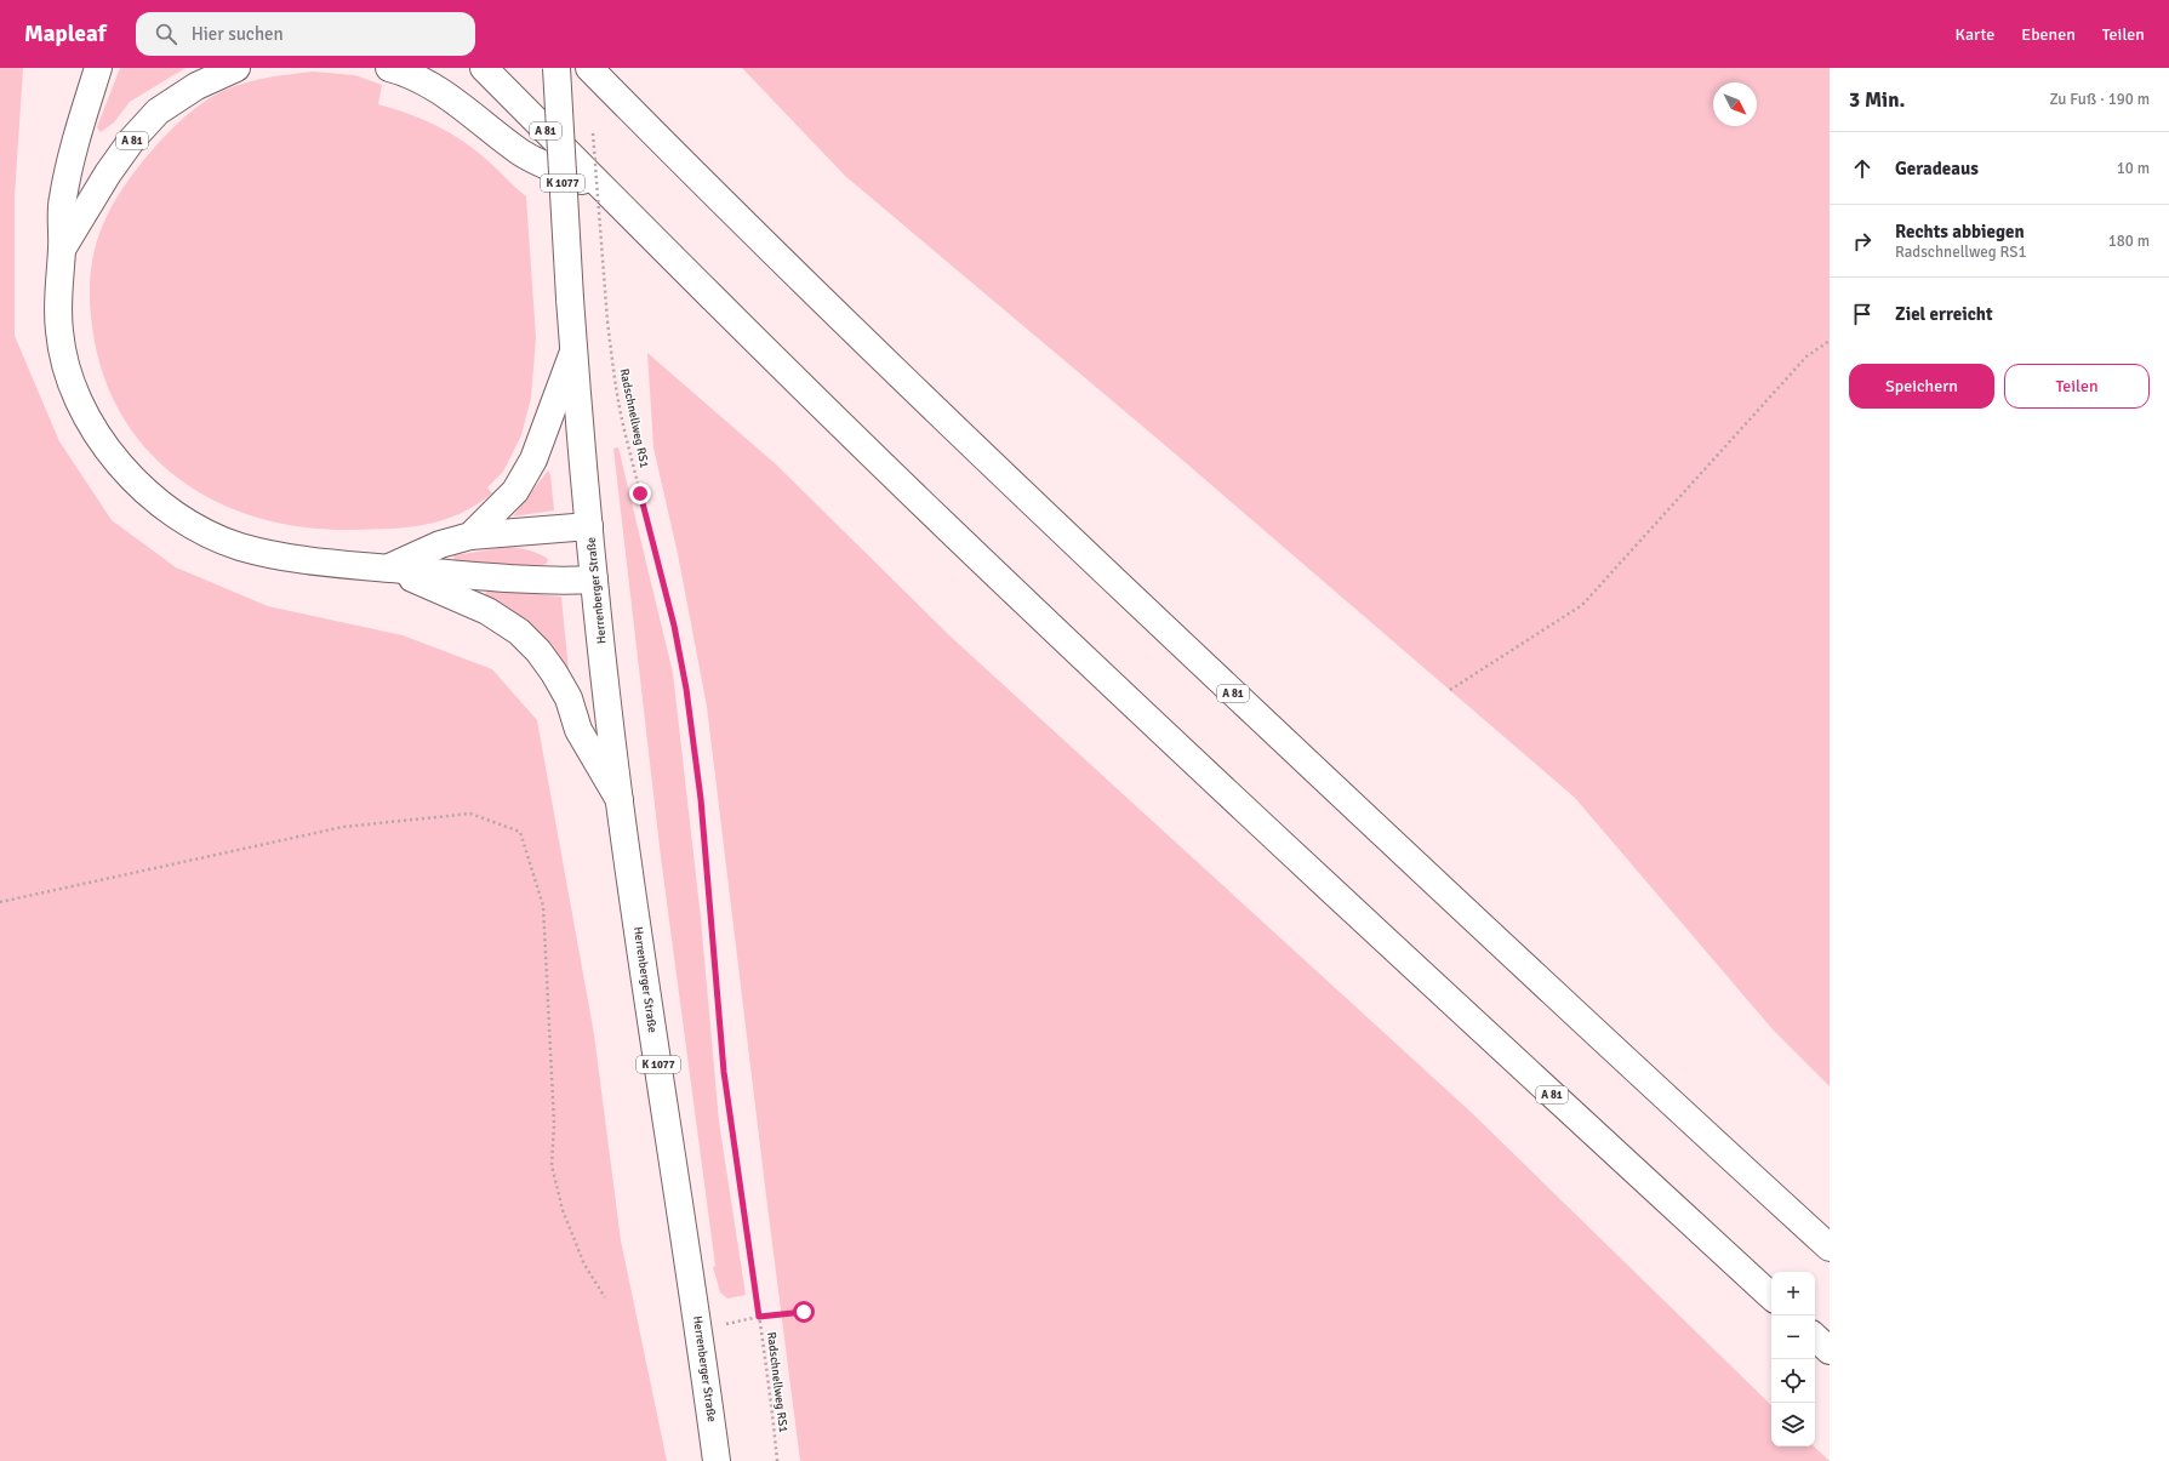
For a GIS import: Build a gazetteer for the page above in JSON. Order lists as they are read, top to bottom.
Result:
{
  "streets": {
    "main road": ["A 81", "K 1077", "Herrenberger Straße"],
    "path": ["Radschnellweg RS1"]
  },
  "crossings": [
    ["K 1077", "Herrenberger Straße"]
  ],
  "north": "bottom right",
  "page": {
    "header": "Mapleaf",
    "search": "Hier suchen",
    "nav": ["Karte", "Ebenen", "Teilen"],
    "heading": ["3 Min.", "Zu Fuß · 190 m"],
    "list": [
      ["Geradeaus", "10 m"],
      ["Rechts abbiegen", "Radschnellweg RS1", "180 m"],
      "Ziel erreicht"
    ],
    "buttons": ["Speichern", "Teilen"],
    "map_buttons": ["+", "−"]
  }
}
